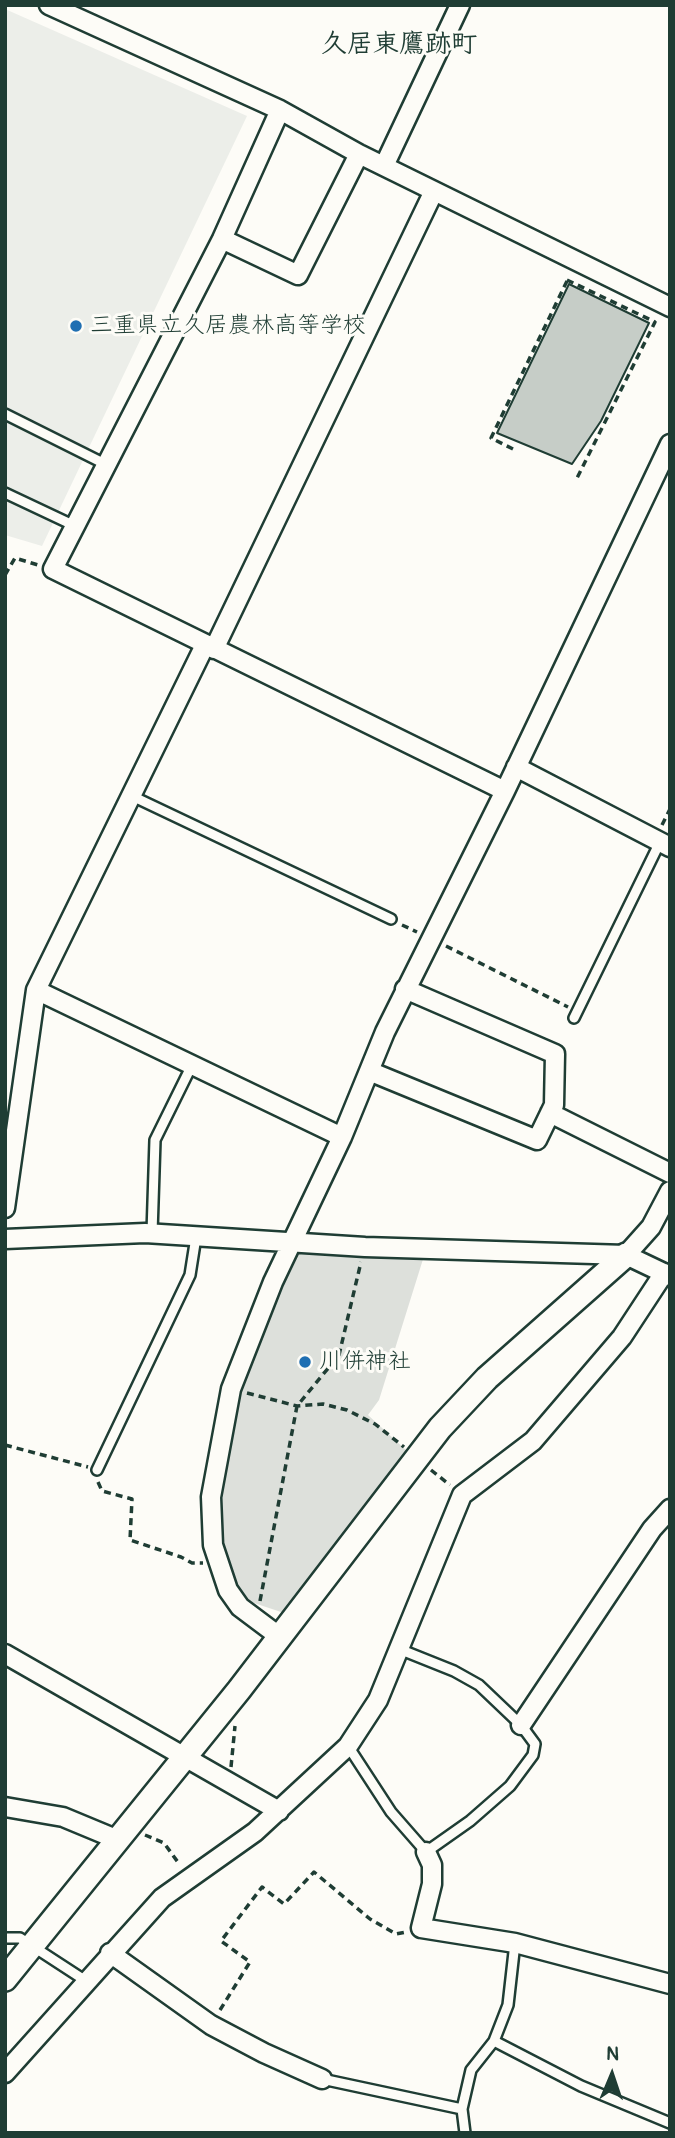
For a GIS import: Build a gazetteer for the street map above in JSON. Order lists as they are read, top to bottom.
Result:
{
  "districts": ["久居東鷹跡町"],
  "places": ["三重県立久居農林高等学校", "川併神社"],
  "north": "top"
}
